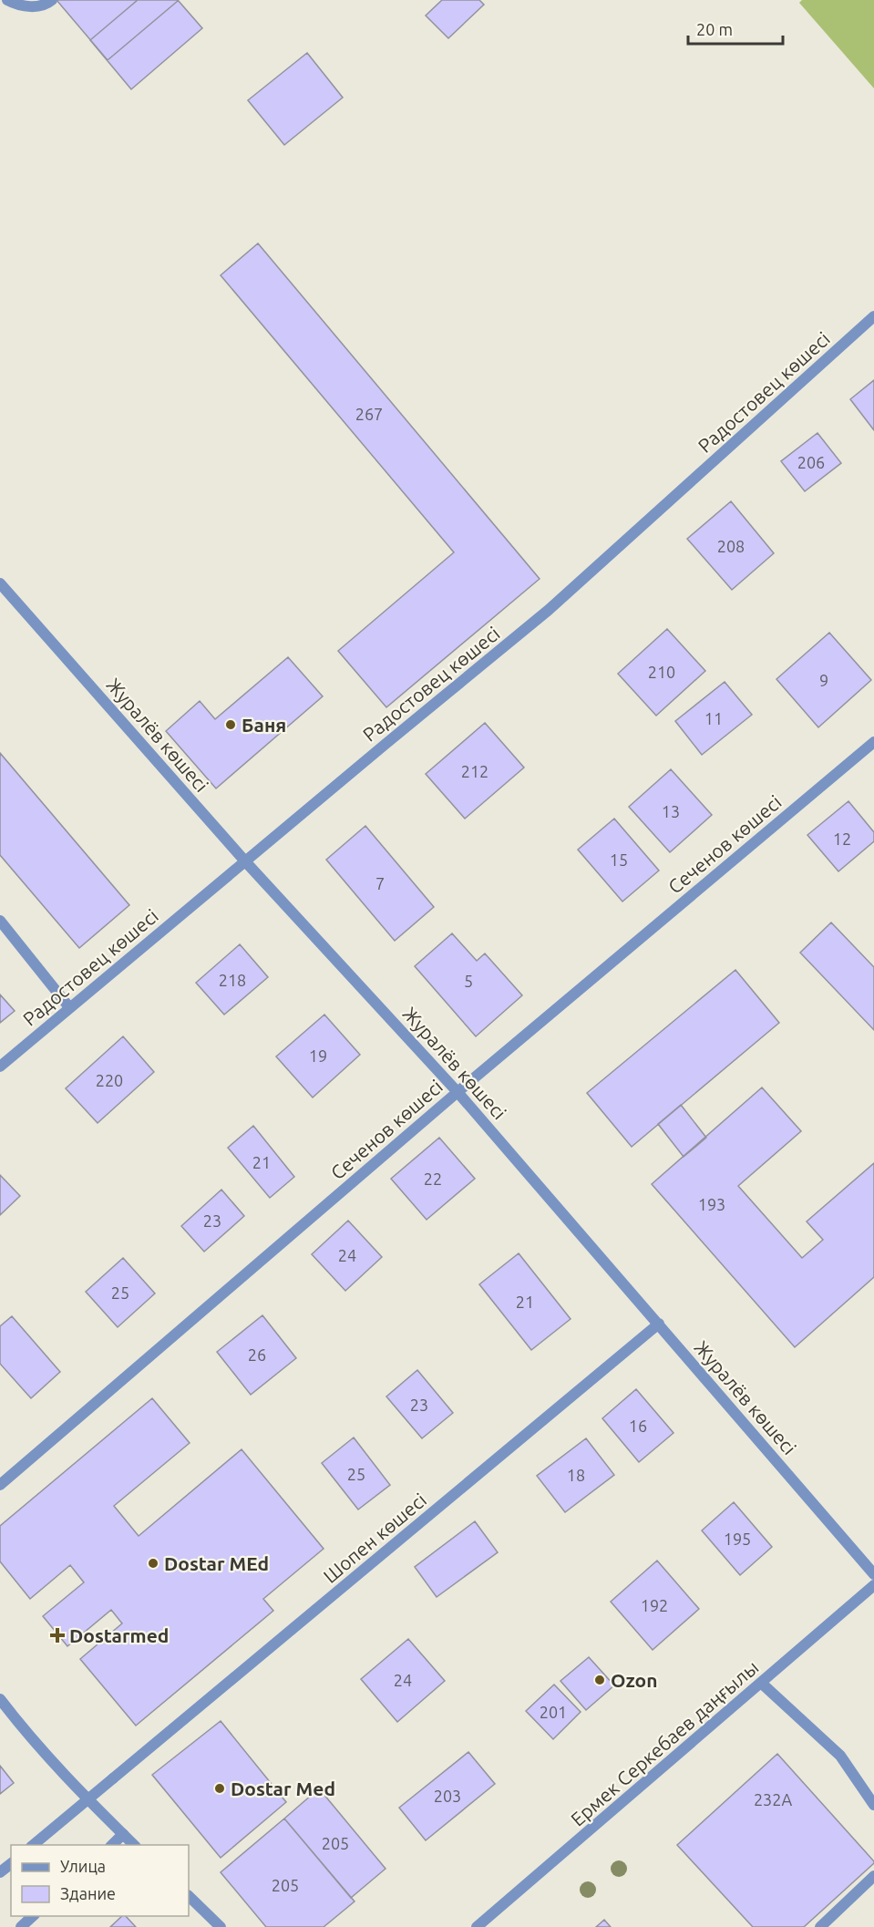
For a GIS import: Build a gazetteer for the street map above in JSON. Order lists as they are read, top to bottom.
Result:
{
  "streets": {
    "street": [
      "Радостовец көшесі",
      "Журалёв көшесі",
      "Сеченов көшесі",
      "Шопен көшесі",
      "Ермек Серкебаев даңғылы"
    ]
  },
  "crossings": [
    ["Радостовец көшесі", "Журалёв көшесі"],
    ["Журалёв көшесі", "Сеченов көшесі"],
    ["Журалёв көшесі", "Шопен көшесі"]
  ],
  "places": {
    "other": [
      "Баня",
      "Dostar MEd",
      "Ozon",
      "Dostar Med"
    ],
    "health": ["Dostarmed"]
  },
  "house_numbers": [
    "267",
    "206",
    "208",
    "210",
    "9",
    "11",
    "212",
    "13",
    "12",
    "15",
    "7",
    "218",
    "5",
    "19",
    "220",
    "21",
    "22",
    "193",
    "23",
    "24",
    "25",
    "21",
    "26",
    "23",
    "16",
    "25",
    "18",
    "195",
    "192",
    "24",
    "201",
    "203",
    "232А",
    "205",
    "205"
  ],
  "legend": ["Улица", "Здание"],
  "scale_bar": "20 m"
}
